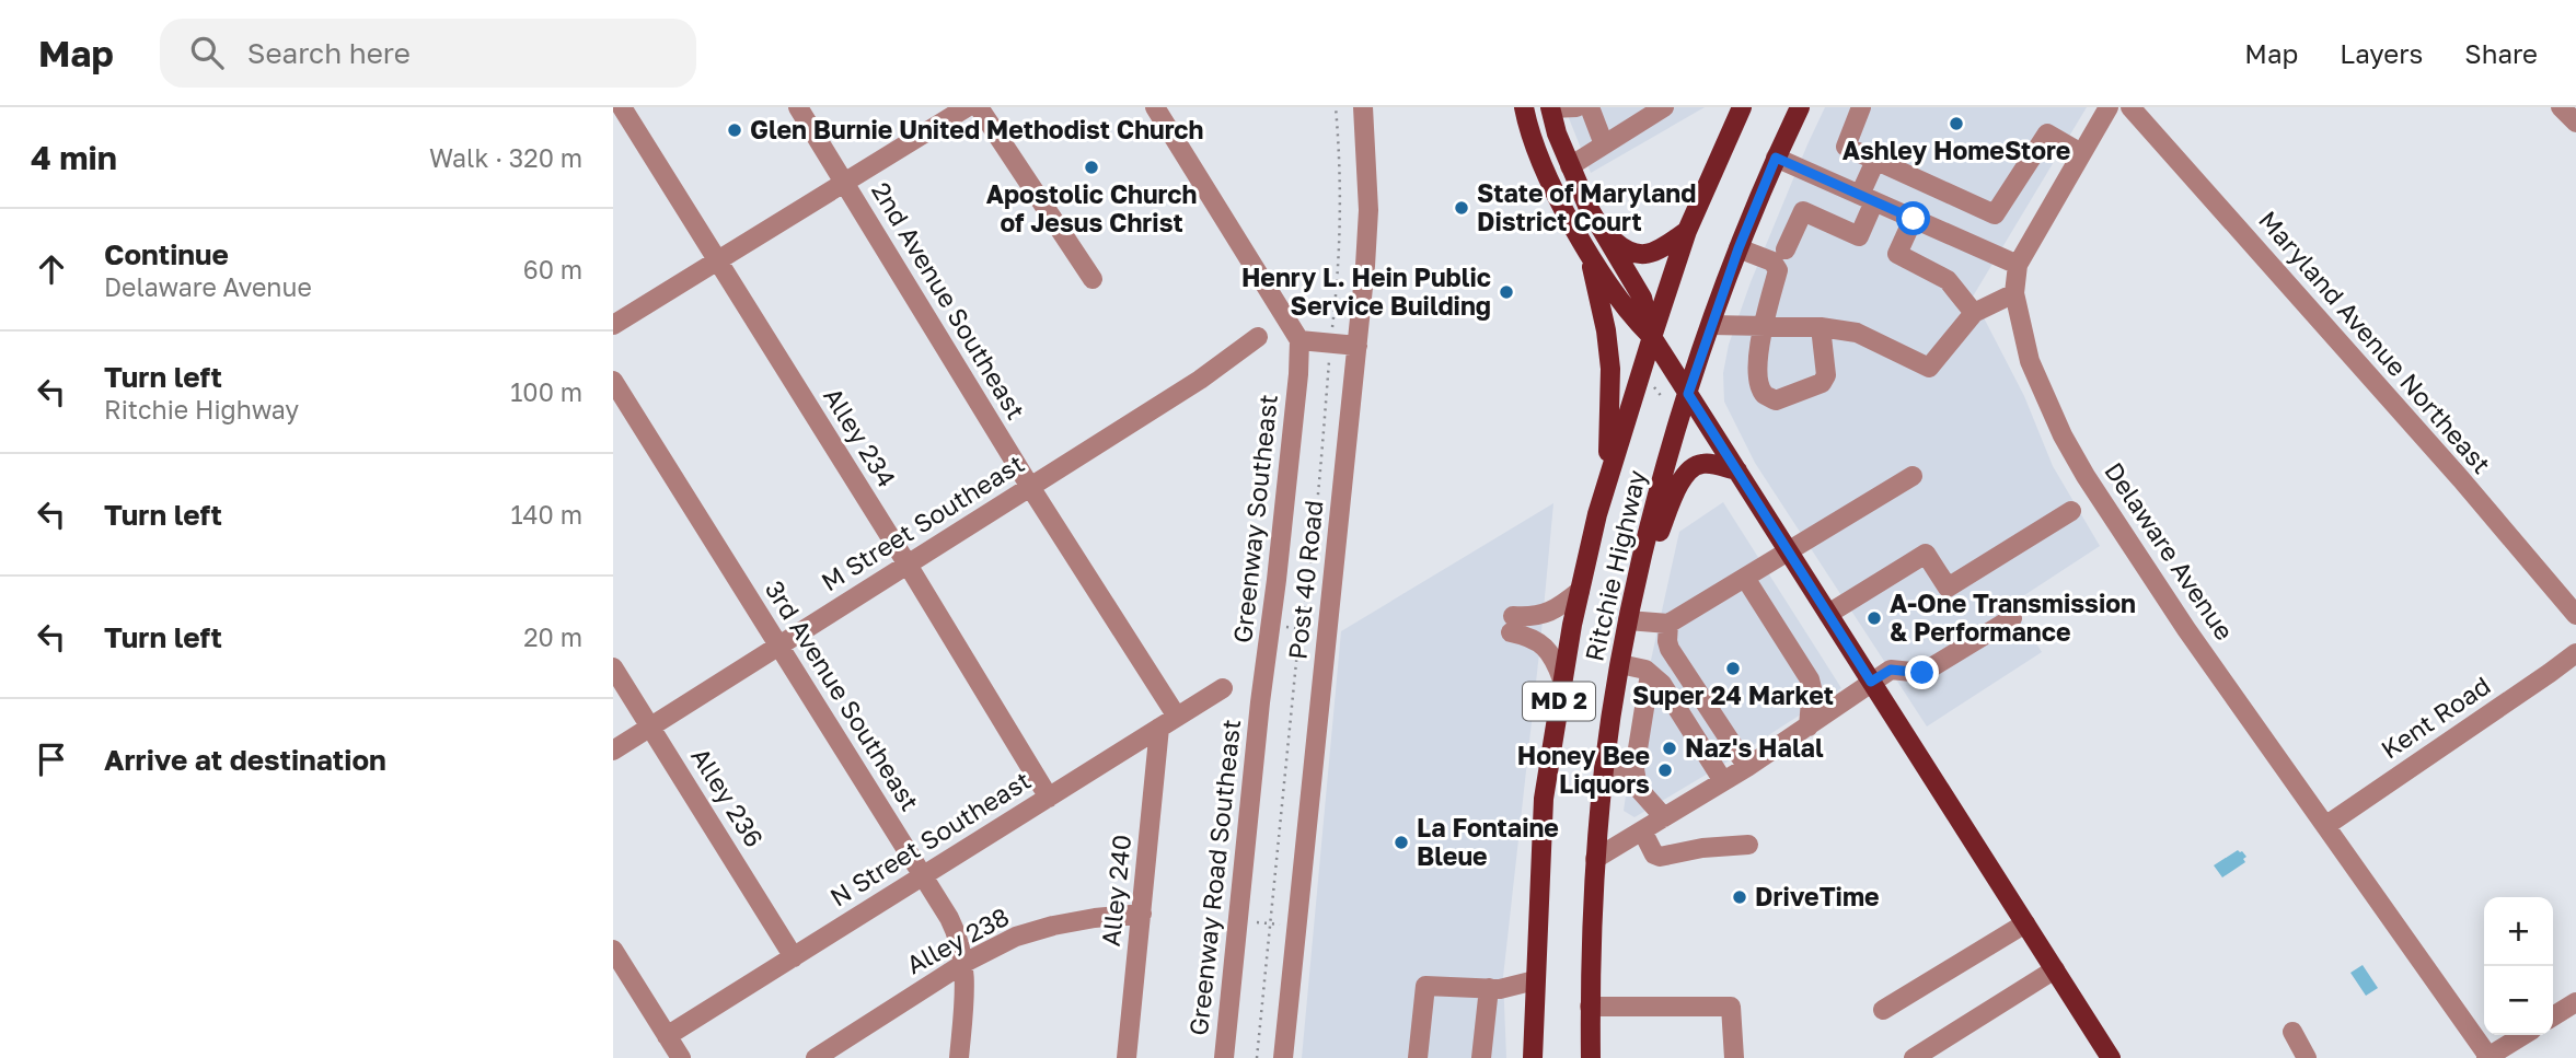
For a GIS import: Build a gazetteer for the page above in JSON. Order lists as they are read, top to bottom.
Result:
{
  "streets": {
    "main road": ["Ritchie Highway", "MD 2"],
    "street": [
      "2nd Avenue Southeast",
      "Maryland Avenue Northeast",
      "Alley 234",
      "Greenway Southeast",
      "M Street Southeast",
      "Delaware Avenue",
      "Post 40 Road",
      "3rd Avenue Southeast",
      "Kent Road",
      "Alley 236",
      "N Street Southeast",
      "Greenway Road Southeast",
      "Alley 240",
      "Alley 238"
    ]
  },
  "crossings": [
    ["2nd Avenue Southeast", "M Street Southeast"],
    ["2nd Avenue Southeast", "N Street Southeast"],
    ["Alley 234", "M Street Southeast"],
    ["Alley 234", "N Street Southeast"],
    ["Greenway Southeast", "Greenway Road Southeast"],
    ["M Street Southeast", "3rd Avenue Southeast"],
    ["M Street Southeast", "Alley 236"],
    ["Delaware Avenue", "Kent Road"],
    ["3rd Avenue Southeast", "N Street Southeast"],
    ["3rd Avenue Southeast", "Alley 238"],
    ["Alley 236", "N Street Southeast"],
    ["N Street Southeast", "Alley 240"],
    ["Alley 240", "Alley 238"]
  ],
  "places": [
    "Ashley HomeStore",
    "Glen Burnie United Methodist Church",
    "Apostolic Church of Jesus Christ",
    "State of Maryland District Court",
    "Henry L. Hein Public Service Building",
    "A-One Transmission & Performance",
    "Super 24 Market",
    "Naz's Halal",
    "Honey Bee Liquors",
    "La Fontaine Bleue",
    "DriveTime"
  ],
  "page": {
    "header": "Map",
    "search": "Search here",
    "nav": ["Map", "Layers", "Share"],
    "heading": ["4 min", "Walk · 320 m"],
    "list": [
      ["Continue", "Delaware Avenue", "60 m"],
      ["Turn left", "Ritchie Highway", "100 m"],
      ["Turn left", "140 m"],
      ["Turn left", "20 m"],
      "Arrive at destination"
    ],
    "map_buttons": ["+", "−"]
  }
}
